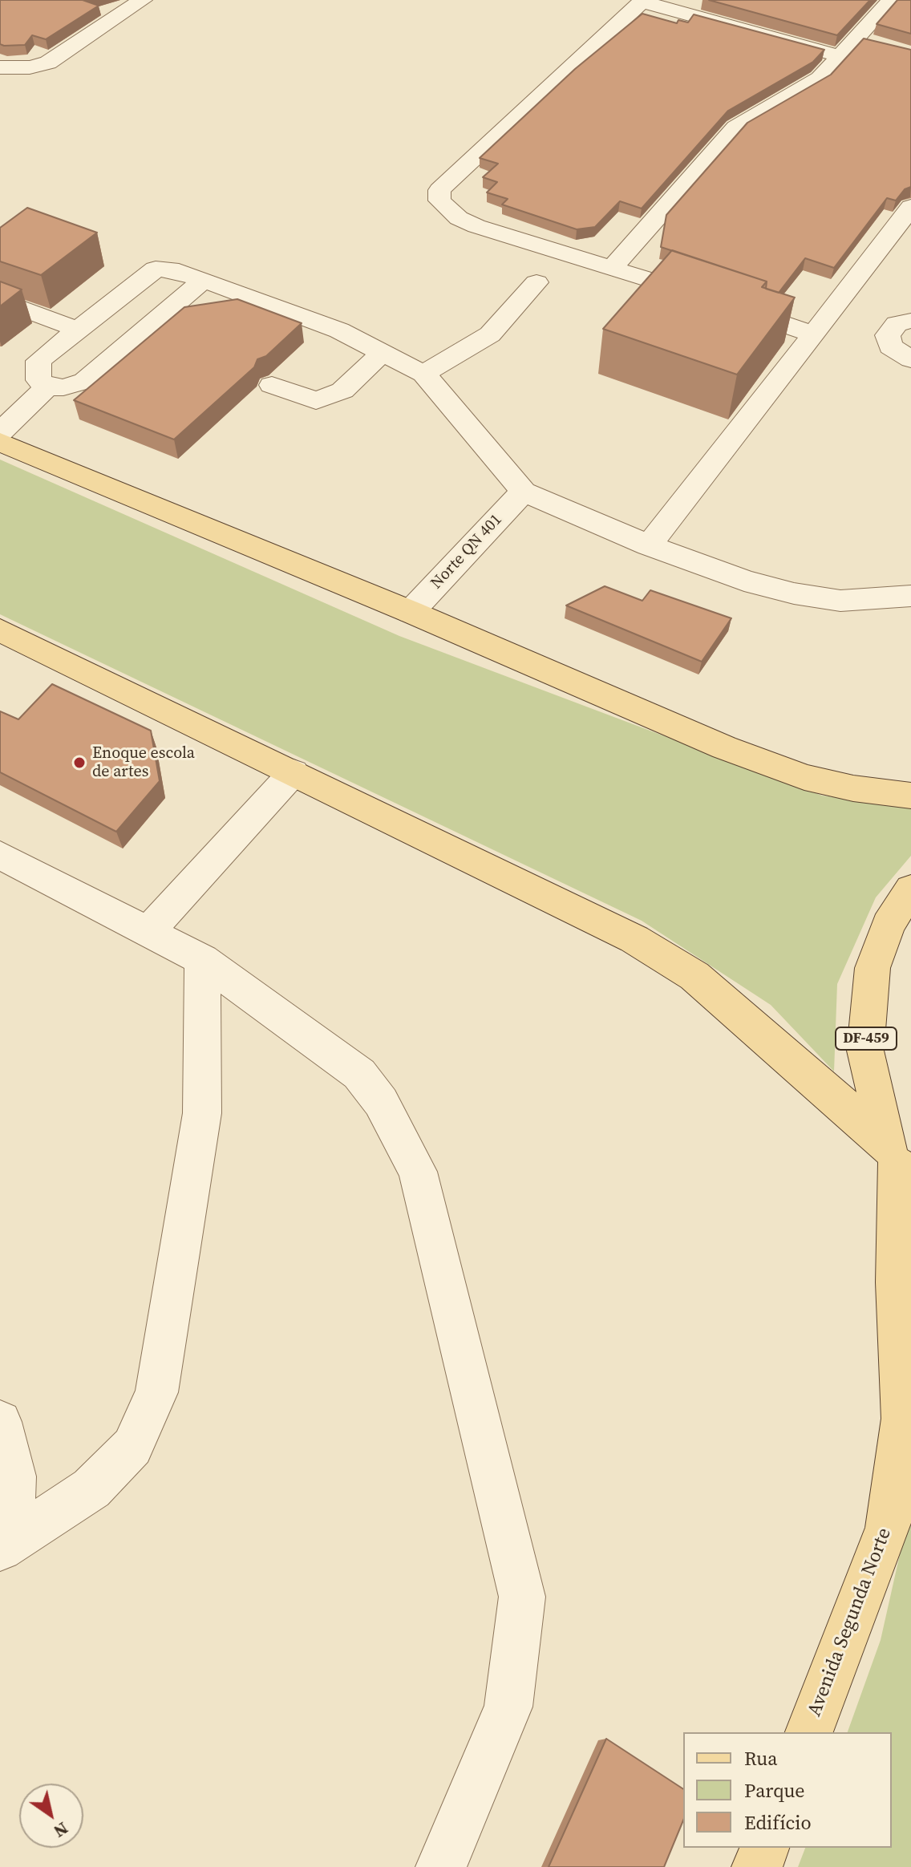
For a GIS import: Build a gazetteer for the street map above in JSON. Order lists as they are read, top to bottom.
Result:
{
  "streets": {
    "main road": ["DF-459", "Avenida Segunda Norte"],
    "street": ["Norte QN 401"]
  },
  "crossings": [
    ["DF-459", "Avenida Segunda Norte"]
  ],
  "places": ["Enoque escola de artes"],
  "legend": ["Rua", "Parque", "Edifício"],
  "north": "bottom right"
}
